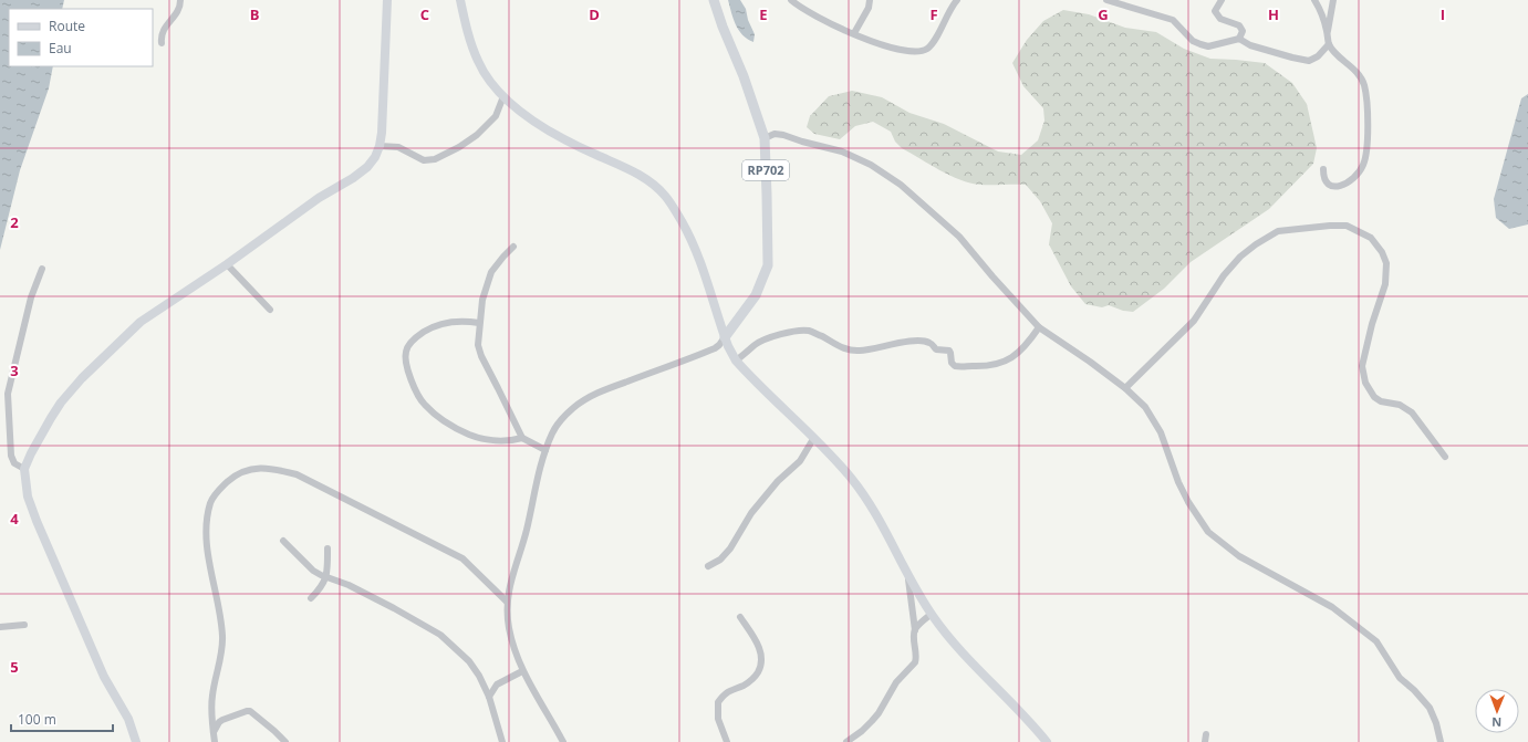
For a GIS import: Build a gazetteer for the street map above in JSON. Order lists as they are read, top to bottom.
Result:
{
  "streets": {
    "main road": ["RP702"]
  },
  "legend": ["Route", "Eau"],
  "scale_bar": "100 m",
  "north": "bottom",
  "grid": {
    "columns": [
      "B",
      "C",
      "D",
      "E",
      "F",
      "G",
      "H",
      "I"
    ],
    "rows": [
      "2",
      "3",
      "4",
      "5"
    ]
  }
}
